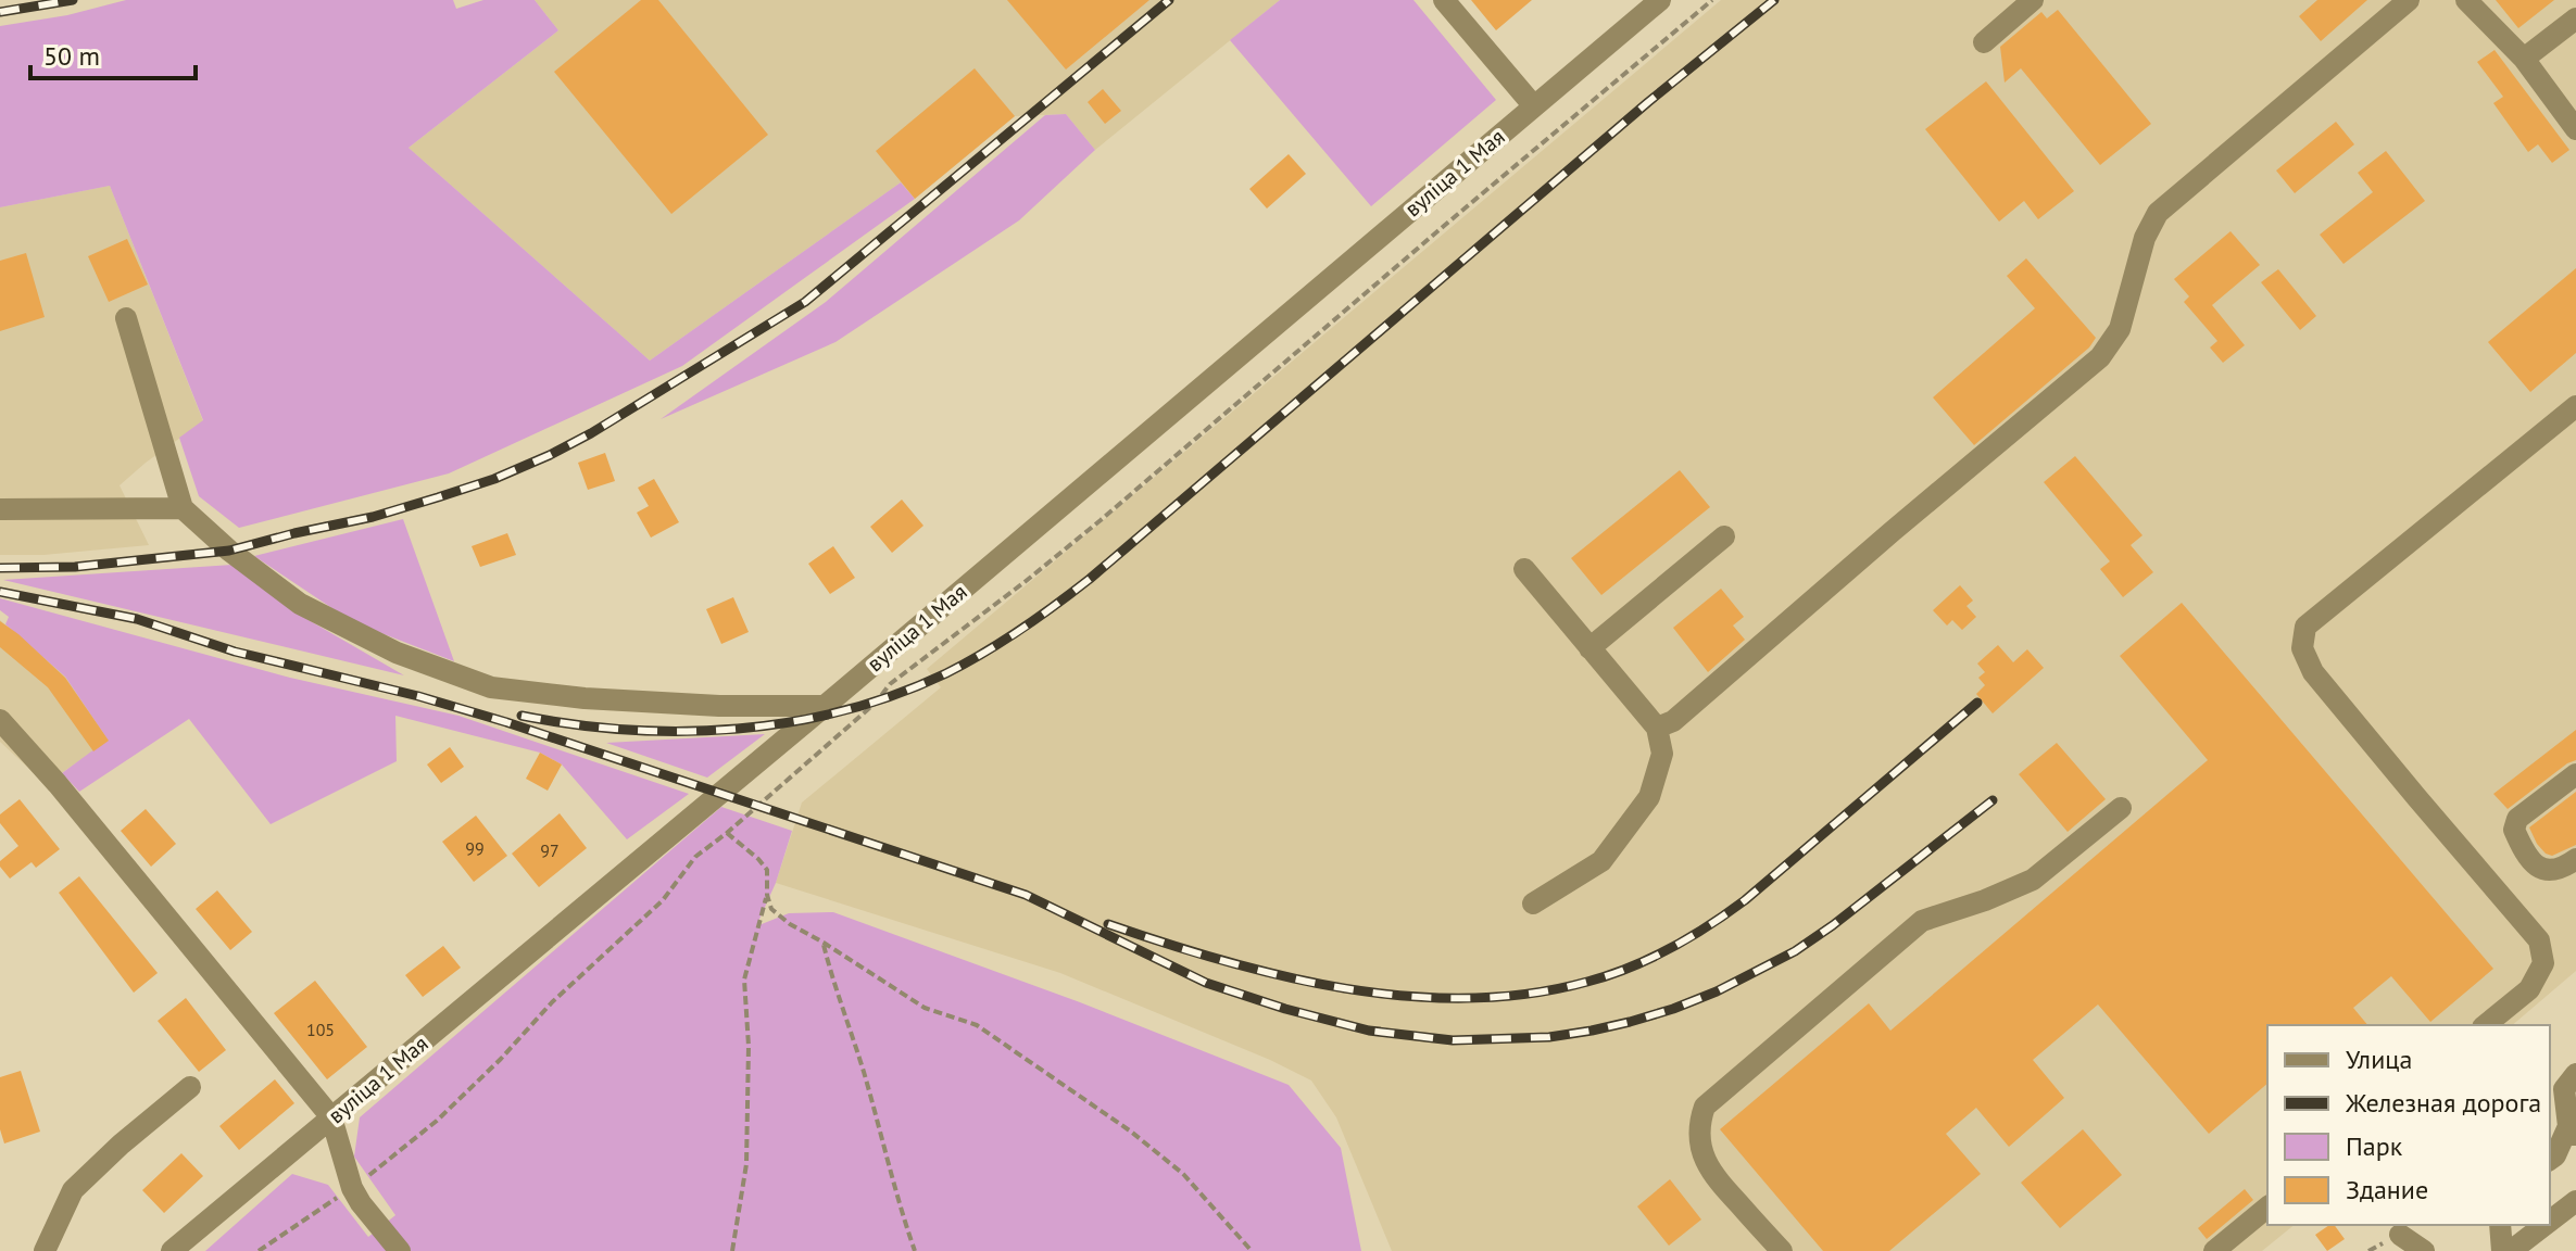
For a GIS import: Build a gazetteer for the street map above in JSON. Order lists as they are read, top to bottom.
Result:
{
  "streets": {
    "street": ["вуліца 1 Мая"]
  },
  "house_numbers": ["99", "97", "105"],
  "legend": [
    "Улица",
    "Железная дорога",
    "Парк",
    "Здание"
  ],
  "scale_bar": "50 m"
}
